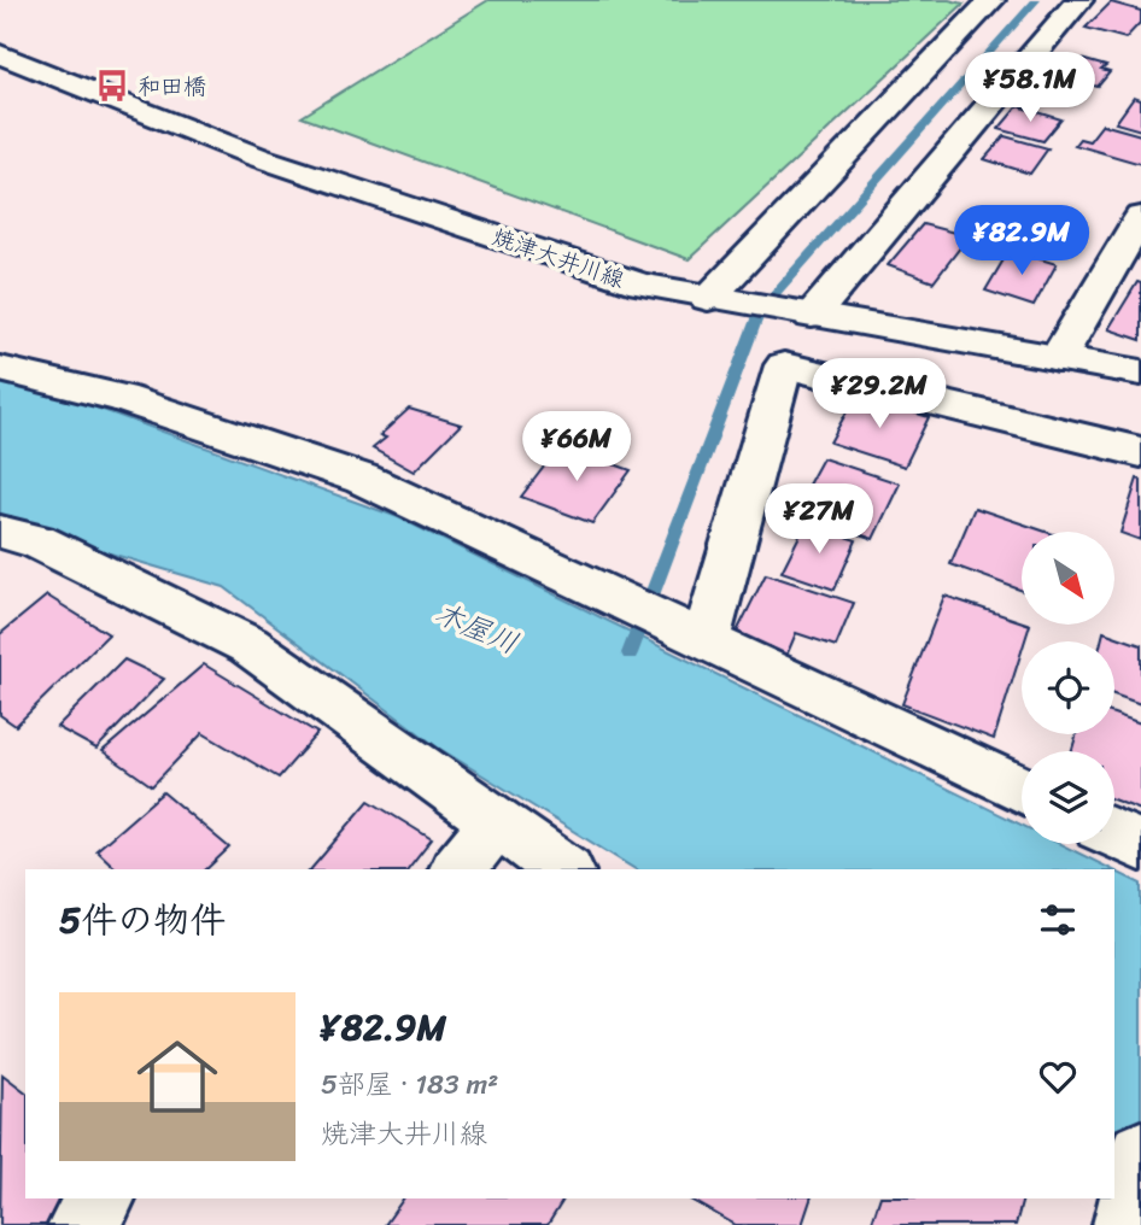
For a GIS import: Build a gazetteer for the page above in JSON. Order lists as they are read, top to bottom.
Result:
{
  "streets": {
    "street": ["焼津大井川線"]
  },
  "water": ["木屋川"],
  "places": {
    "bus stop": ["和田橋"]
  },
  "north": "bottom right",
  "page": {
    "price": [
      "¥58.1M",
      "¥82.9M",
      "¥29.2M",
      "¥66M",
      "¥27M"
    ],
    "heading": "5件の物件",
    "list": [
      {
        "name": "¥82.9M",
        "note": "5部屋 · 183 m² · 焼津大井川線"
      }
    ]
  }
}
